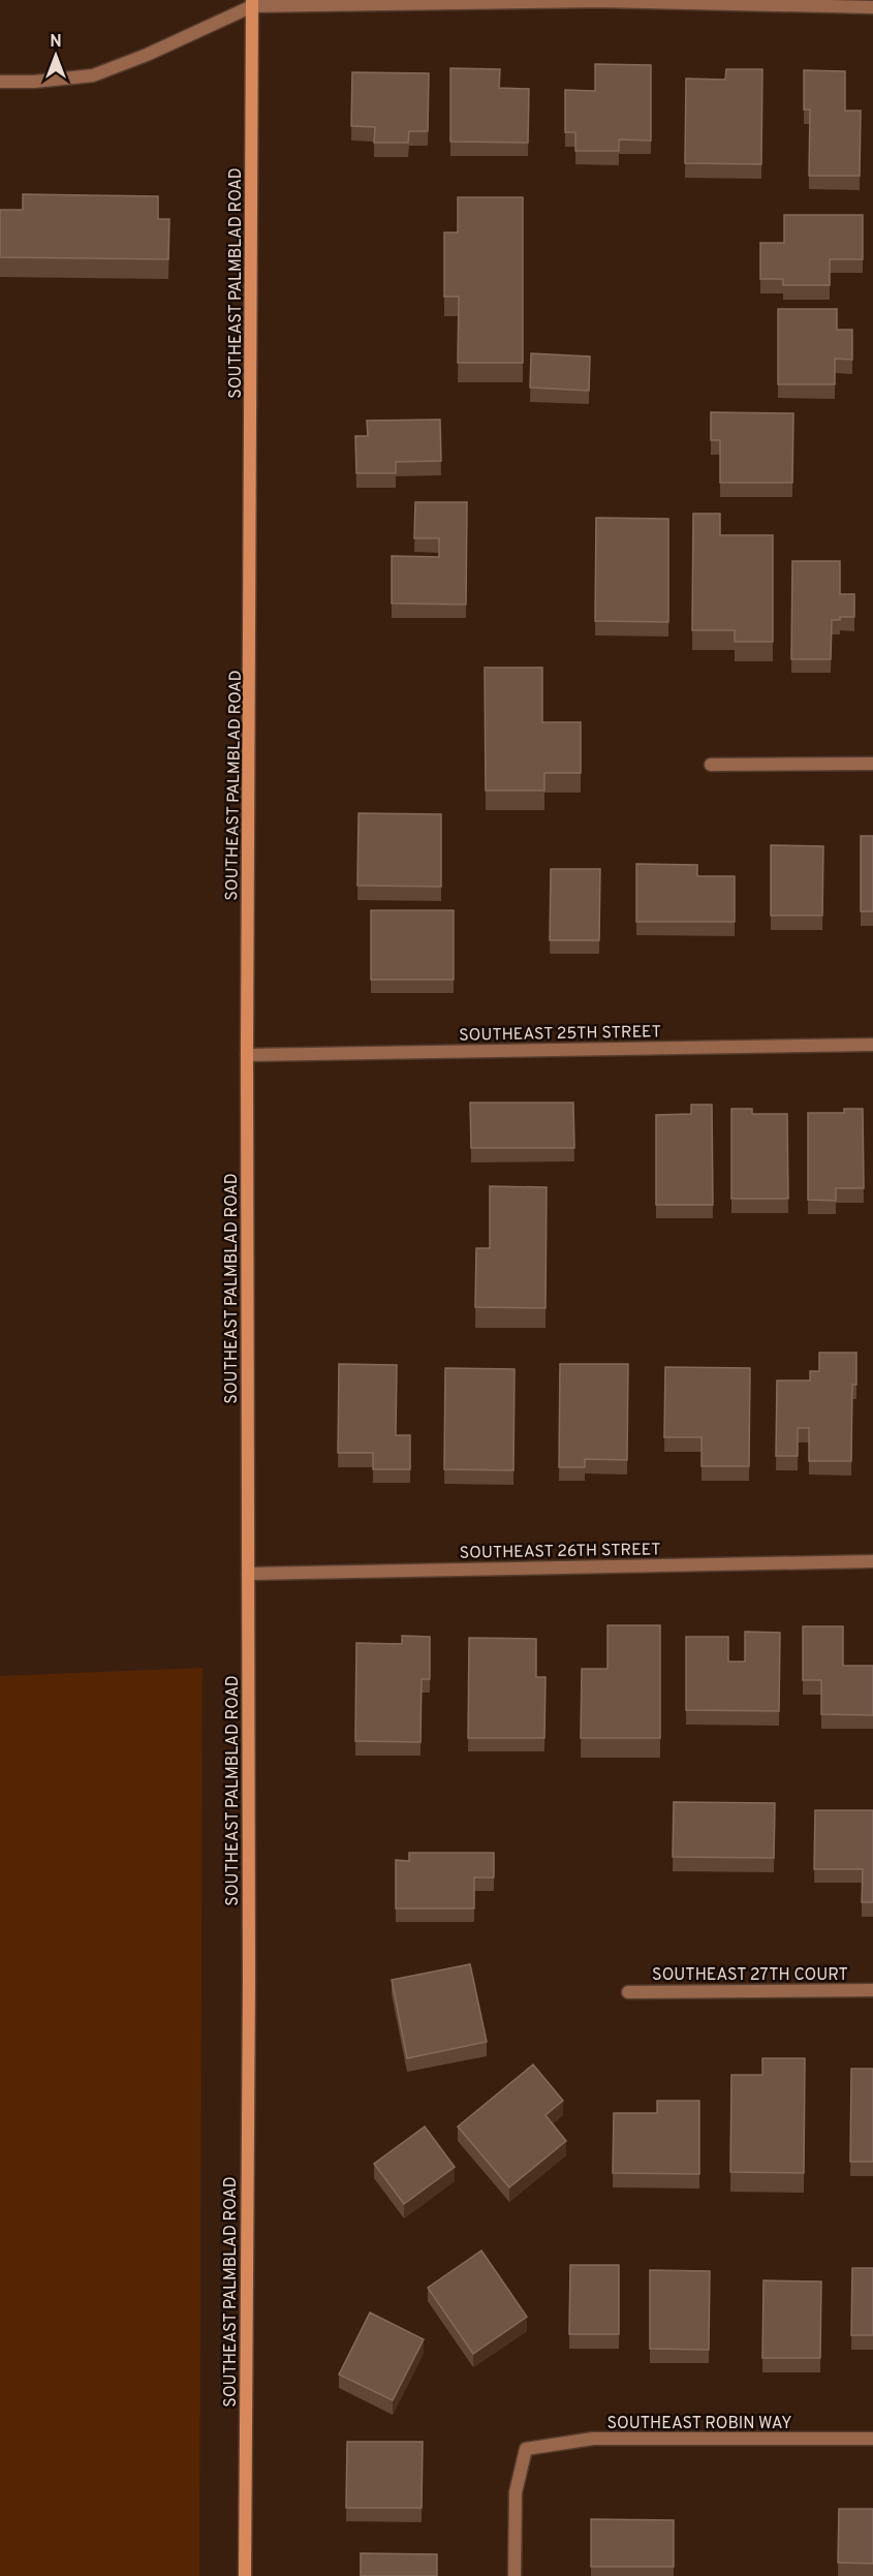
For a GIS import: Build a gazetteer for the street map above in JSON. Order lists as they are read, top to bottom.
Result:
{
  "streets": {
    "street": [
      "SOUTHEAST PALMBLAD ROAD",
      "SOUTHEAST 25TH STREET",
      "SOUTHEAST 26TH STREET",
      "SOUTHEAST 27TH COURT",
      "SOUTHEAST ROBIN WAY"
    ]
  },
  "crossings": [
    ["SOUTHEAST PALMBLAD ROAD", "SOUTHEAST 25TH STREET"],
    ["SOUTHEAST PALMBLAD ROAD", "SOUTHEAST 26TH STREET"]
  ],
  "north": "top"
}
